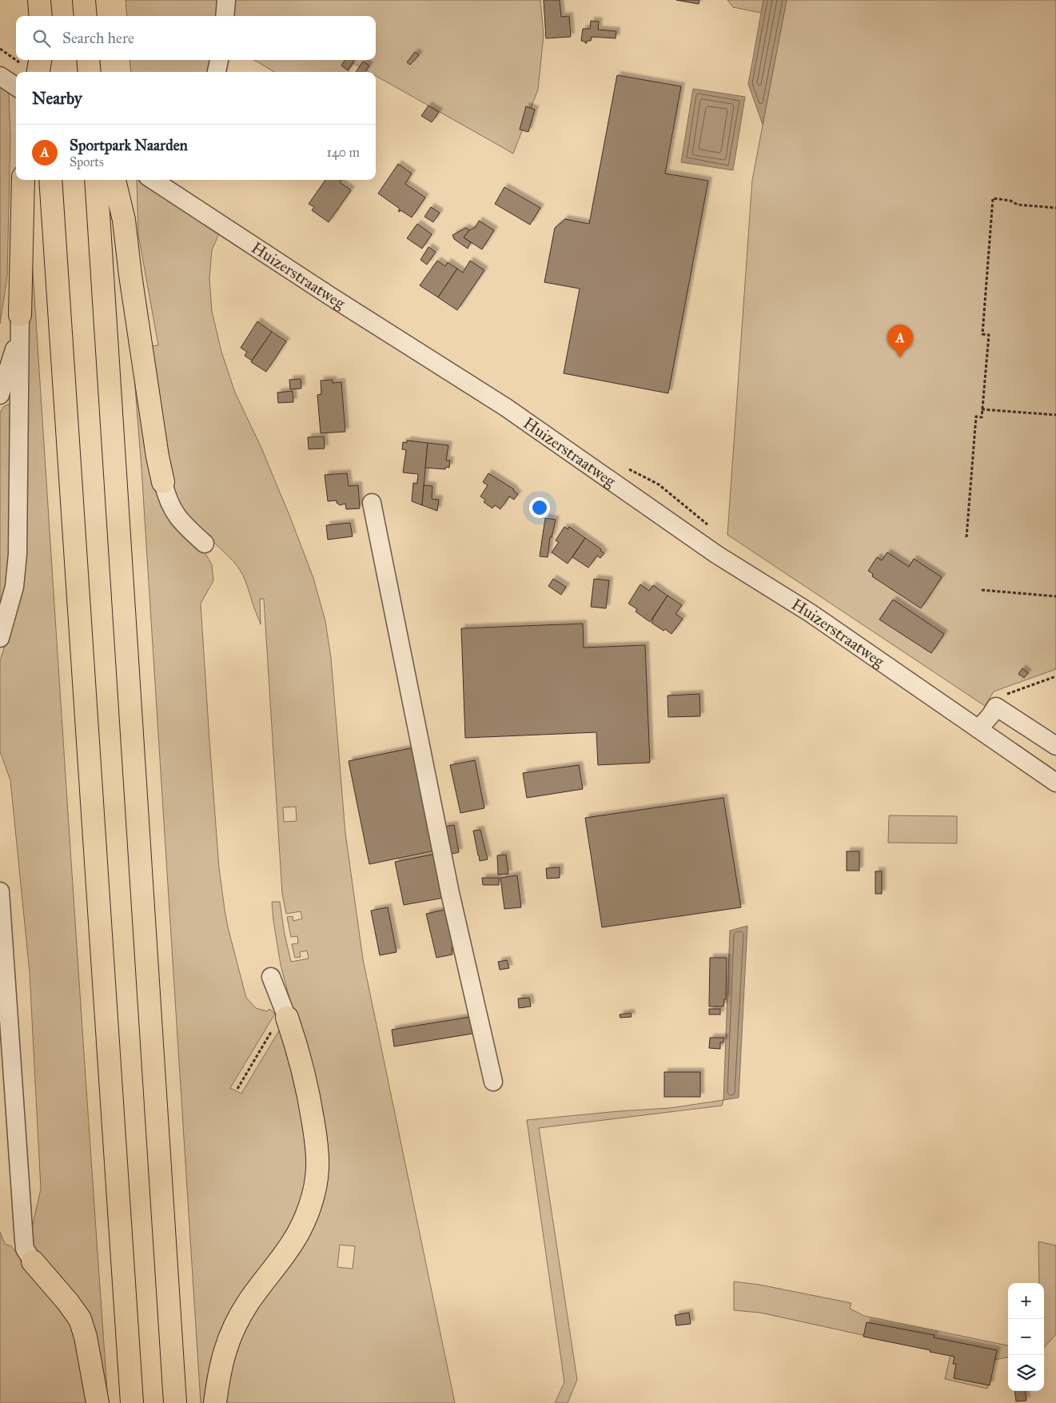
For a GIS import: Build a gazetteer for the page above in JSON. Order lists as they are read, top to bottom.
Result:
{
  "streets": {
    "street": ["Huizerstraatweg"]
  },
  "page": {
    "search": "Search here",
    "heading": "Nearby",
    "list": [
      {
        "mark": "A",
        "name": "Sportpark Naarden",
        "note": "Sports",
        "value": "140 m"
      }
    ],
    "pins": "A",
    "map_buttons": ["+", "−"]
  }
}
